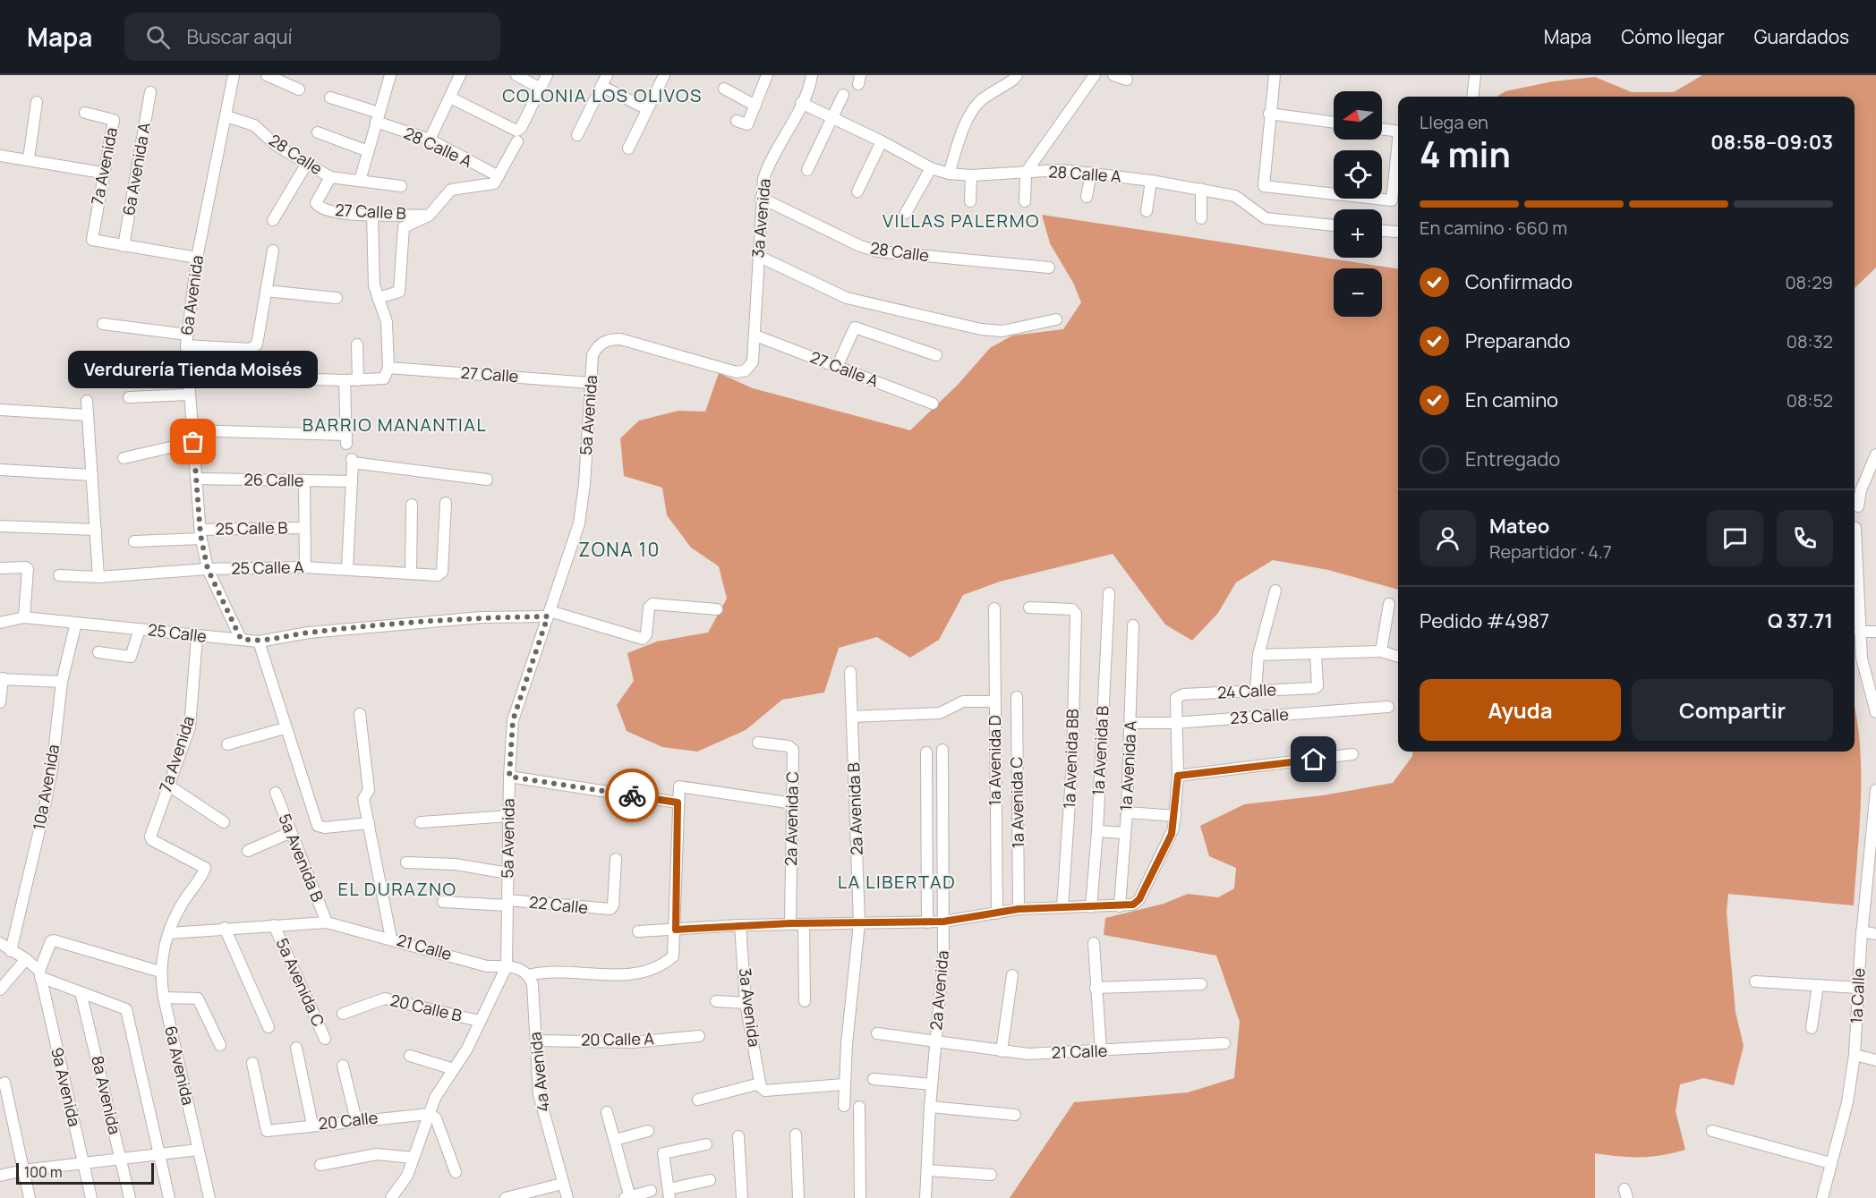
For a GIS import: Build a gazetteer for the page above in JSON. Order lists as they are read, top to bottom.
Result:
{
  "streets": {
    "street": [
      "28 Calle A",
      "28 Calle",
      "7a Avenida",
      "6a Avenida A",
      "27 Calle B",
      "3a Avenida",
      "6a Avenida",
      "27 Calle A",
      "27 Calle",
      "5a Avenida",
      "26 Calle",
      "25 Calle B",
      "25 Calle A",
      "25 Calle",
      "24 Calle",
      "23 Calle",
      "1a Avenida B",
      "1a Avenida BB",
      "1a Avenida D",
      "1a Avenida A",
      "10a Avenida",
      "1a Avenida C",
      "2a Avenida B",
      "2a Avenida C",
      "5a Avenida B",
      "22 Calle",
      "21 Calle",
      "5a Avenida C",
      "2a Avenida",
      "1a Calle",
      "20 Calle B",
      "20 Calle A",
      "4a Avenida",
      "9a Avenida",
      "8a Avenida",
      "20 Calle"
    ]
  },
  "crossings": [
    ["28 Calle A", "3a Avenida"],
    ["28 Calle", "27 Calle B"],
    ["28 Calle", "3a Avenida"],
    ["28 Calle", "6a Avenida"],
    ["7a Avenida", "6a Avenida A"],
    ["7a Avenida", "6a Avenida"],
    ["7a Avenida", "25 Calle"],
    ["7a Avenida", "21 Calle"],
    ["3a Avenida", "27 Calle A"],
    ["3a Avenida", "5a Avenida"],
    ["6a Avenida", "26 Calle"],
    ["6a Avenida", "25 Calle B"],
    ["6a Avenida", "25 Calle A"],
    ["6a Avenida", "25 Calle"],
    ["6a Avenida", "21 Calle"],
    ["27 Calle", "5a Avenida"],
    ["5a Avenida", "25 Calle"],
    ["5a Avenida", "22 Calle"],
    ["5a Avenida", "21 Calle"],
    ["5a Avenida", "20 Calle B"],
    ["5a Avenida", "20 Calle"],
    ["25 Calle", "10a Avenida"],
    ["24 Calle", "23 Calle"],
    ["23 Calle", "1a Avenida A"],
    ["5a Avenida B", "21 Calle"],
    ["21 Calle", "5a Avenida C"],
    ["21 Calle", "2a Avenida"],
    ["21 Calle", "4a Avenida"],
    ["5a Avenida C", "20 Calle"],
    ["20 Calle A", "4a Avenida"]
  ],
  "districts": [
    "COLONIA LOS OLIVOS",
    "VILLAS PALERMO",
    "BARRIO MANANTIAL",
    "ZONA 10",
    "LA LIBERTAD",
    "EL DURAZNO"
  ],
  "places": ["Verdurería Tienda Moisés"],
  "scale_bar": "100 m",
  "north": "left",
  "page": {
    "header": "Mapa",
    "search": "Buscar aquí",
    "nav": ["Mapa", "Cómo llegar", "Guardados"],
    "map_buttons": ["+", "−"],
    "heading": ["4 min", "Llega en", "08:58–09:03"],
    "panel": [
      "Mateo",
      "Repartidor · 4.7",
      "Pedido #4987",
      "Q 37.71"
    ],
    "bar": "En camino · 660 m",
    "list": [
      ["Confirmado", "08:29"],
      ["Preparando", "08:32"],
      ["En camino", "08:52"],
      "Entregado"
    ],
    "bubble": "Verdurería Tienda Moisés",
    "buttons": ["Ayuda", "Compartir"],
    "scale": "100 m"
  }
}
